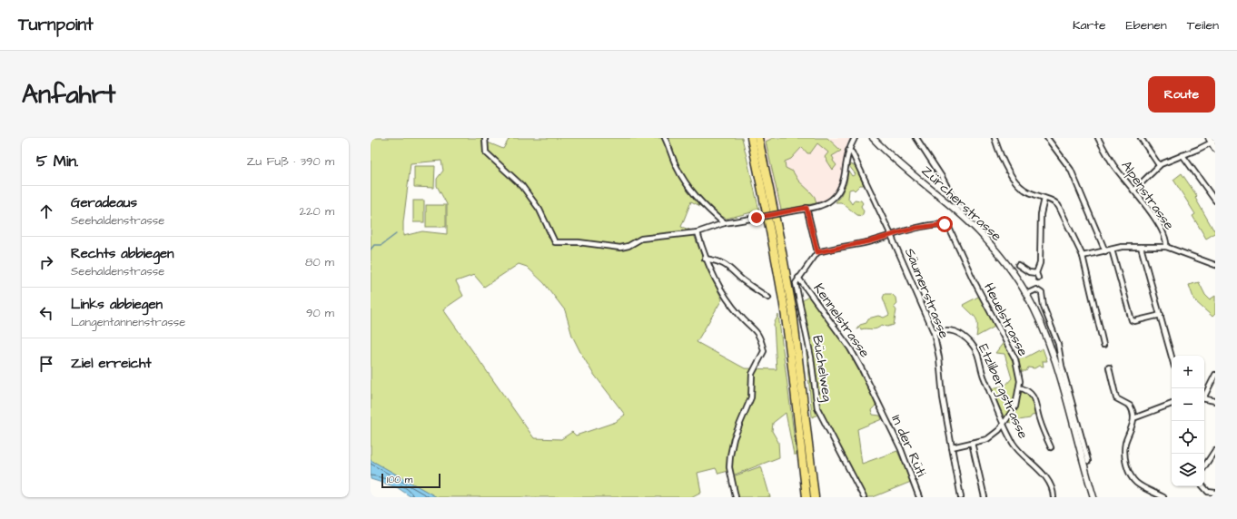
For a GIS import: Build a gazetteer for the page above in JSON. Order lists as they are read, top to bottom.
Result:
{
  "streets": {
    "main road": ["Zürcherstrasse"],
    "street": [
      "Alpenstrasse",
      "Säumerstrasse",
      "Heuelstrasse",
      "Kennelstrasse",
      "Büchelweg",
      "Etzlibergstrasse",
      "In der Rüti"
    ]
  },
  "crossings": [
    ["Säumerstrasse", "Heuelstrasse"],
    ["Säumerstrasse", "Etzlibergstrasse"],
    ["Heuelstrasse", "Etzlibergstrasse"],
    ["Kennelstrasse", "Büchelweg"],
    ["Kennelstrasse", "In der Rüti"]
  ],
  "scale_bar": "100 m",
  "page": {
    "header": "Turnpoint",
    "nav": ["Karte", "Ebenen", "Teilen"],
    "buttons": "Route",
    "title": "Anfahrt",
    "heading": ["5 Min.", "Zu Fuß · 390 m"],
    "list": [
      ["Geradeaus", "Seehaldenstrasse", "220 m"],
      ["Rechts abbiegen", "Seehaldenstrasse", "80 m"],
      ["Links abbiegen", "Langentannenstrasse", "90 m"],
      "Ziel erreicht"
    ],
    "map_buttons": ["+", "−"],
    "scale": "100 m"
  }
}
